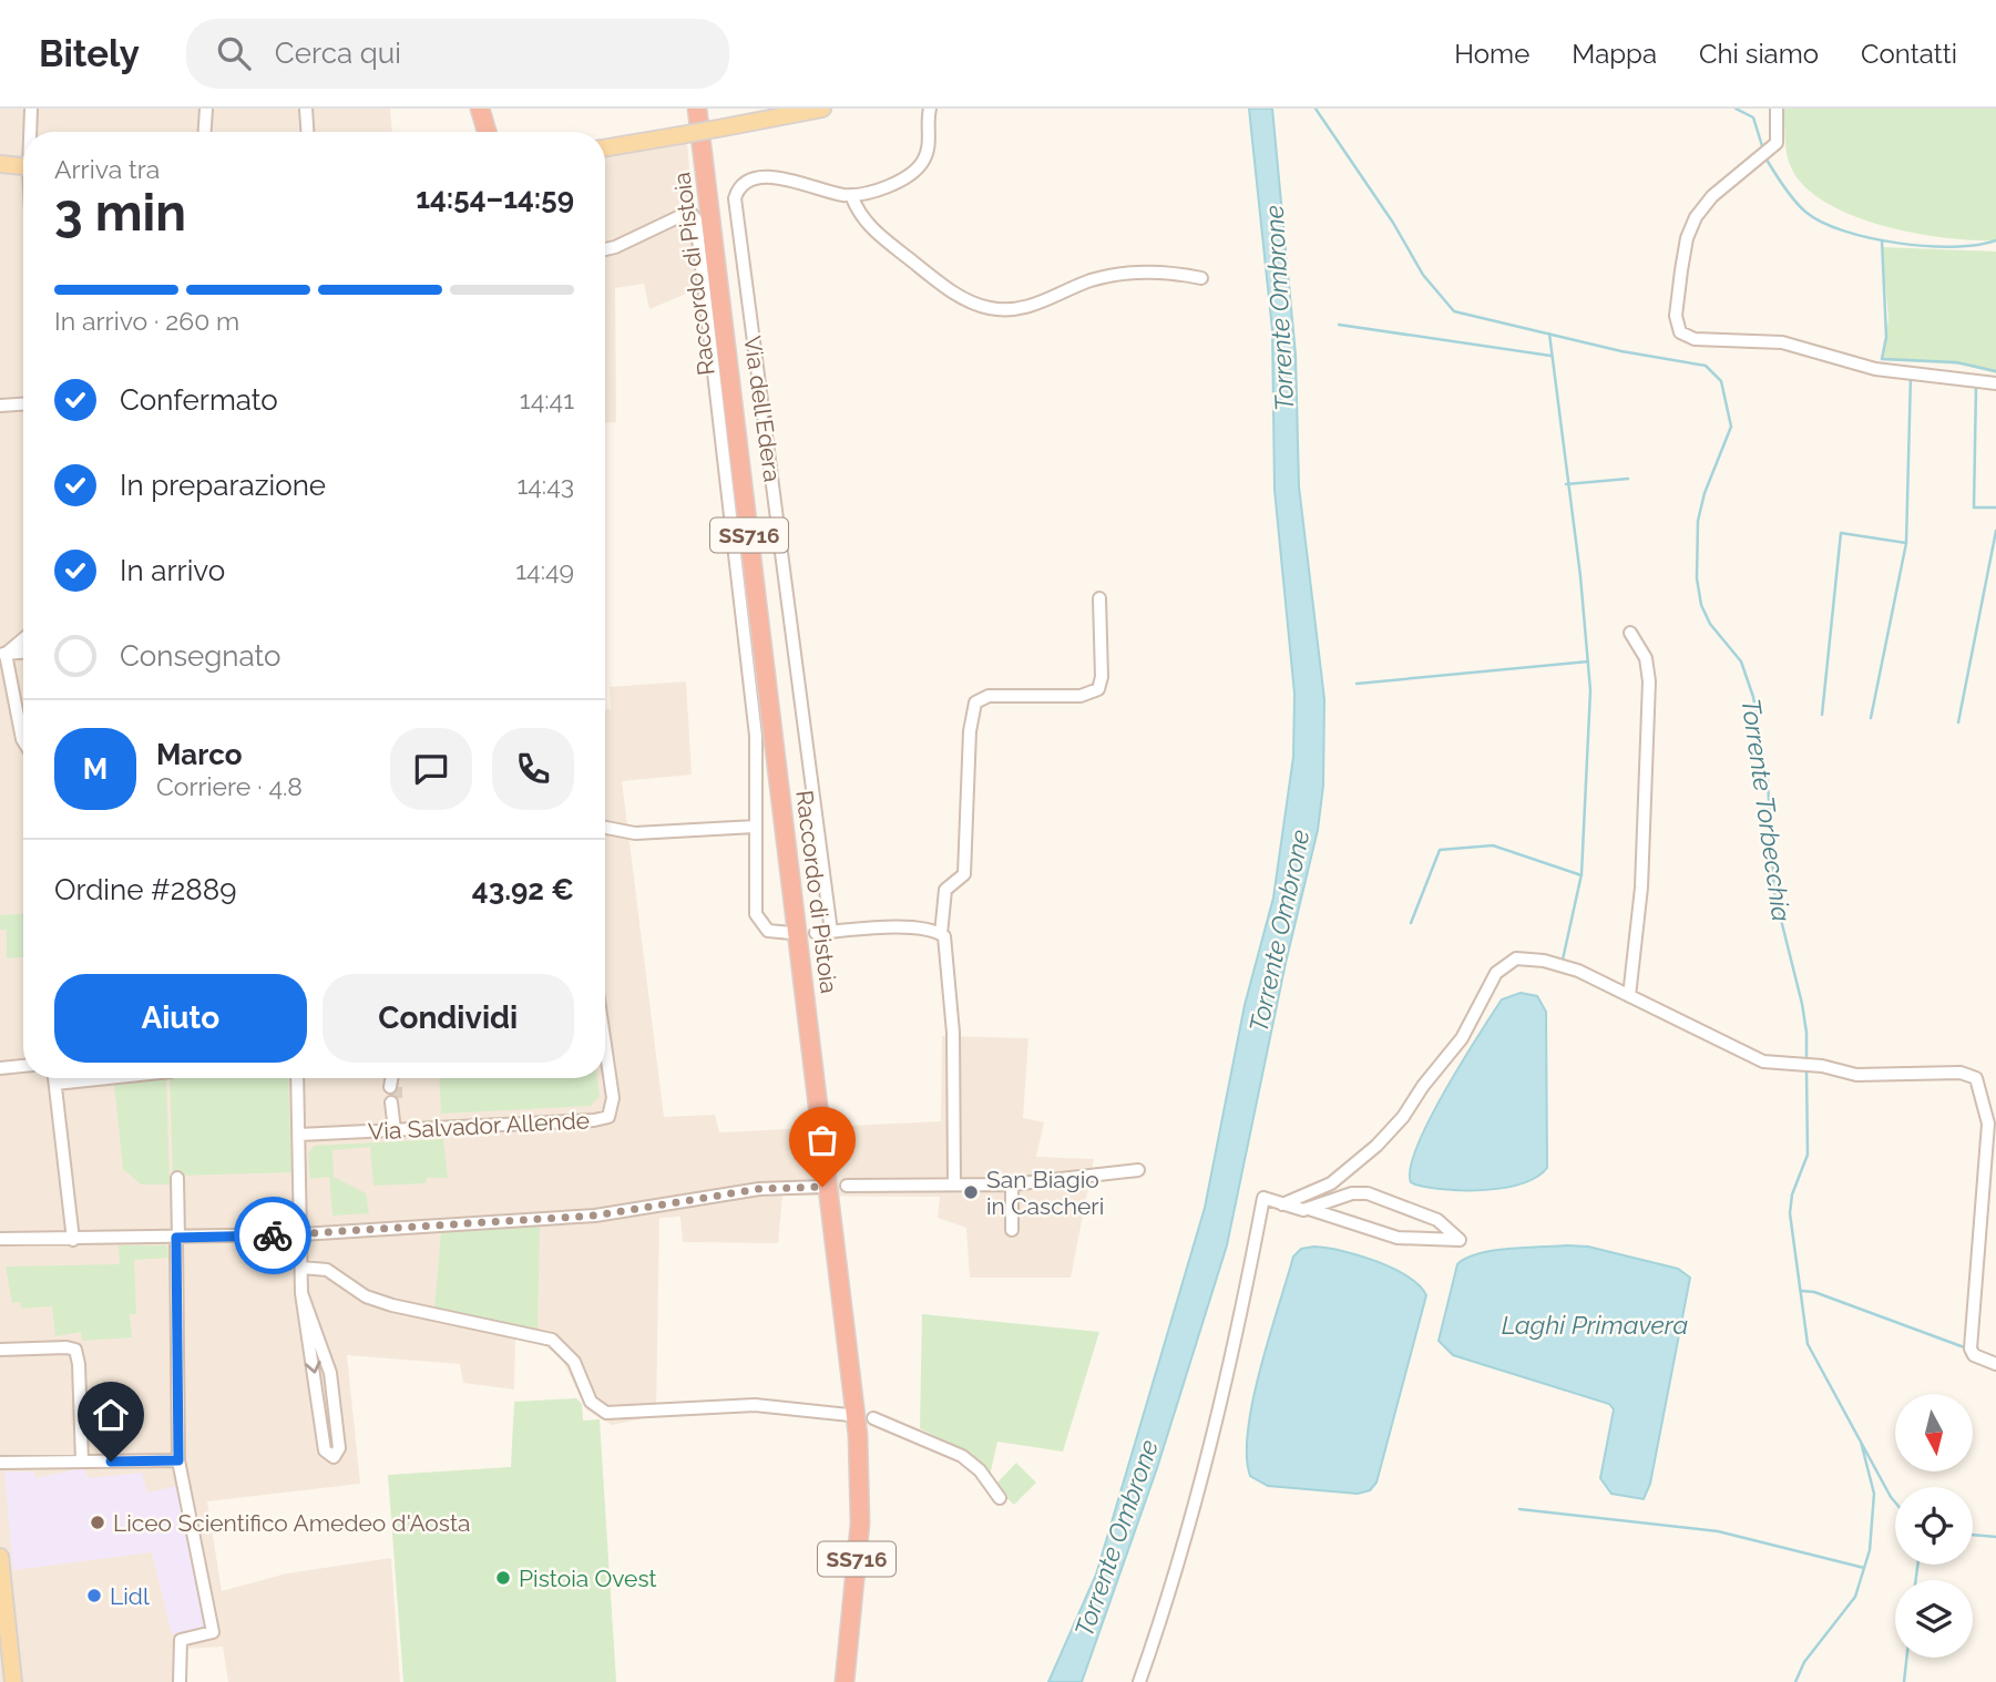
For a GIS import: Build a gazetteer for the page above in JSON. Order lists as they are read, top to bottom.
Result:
{
  "streets": {
    "highway": ["Raccordo di Pistoia", "SS716"],
    "street": ["Via dell'Edera", "Via Salvador Allende"]
  },
  "water": ["Torrente Ombrone", "Torrente Torbecchia", "Laghi Primavera"],
  "places": [
    "San Biagio in Cascheri",
    "Liceo Scientifico Amedeo d'Aosta",
    "Pistoia Ovest",
    "Lidl"
  ],
  "north": "bottom",
  "page": {
    "header": "Bitely",
    "search": "Cerca qui",
    "nav": [
      "Home",
      "Mappa",
      "Chi siamo",
      "Contatti"
    ],
    "heading": ["3 min", "Arriva tra", "14:54–14:59"],
    "panel": [
      "Marco",
      "Corriere · 4.8",
      "Ordine #2889",
      "43.92 €"
    ],
    "bar": "In arrivo · 260 m",
    "list": [
      ["Confermato", "14:41"],
      ["In preparazione", "14:43"],
      ["In arrivo", "14:49"],
      "Consegnato"
    ],
    "round": "M",
    "buttons": ["Aiuto", "Condividi"]
  }
}
